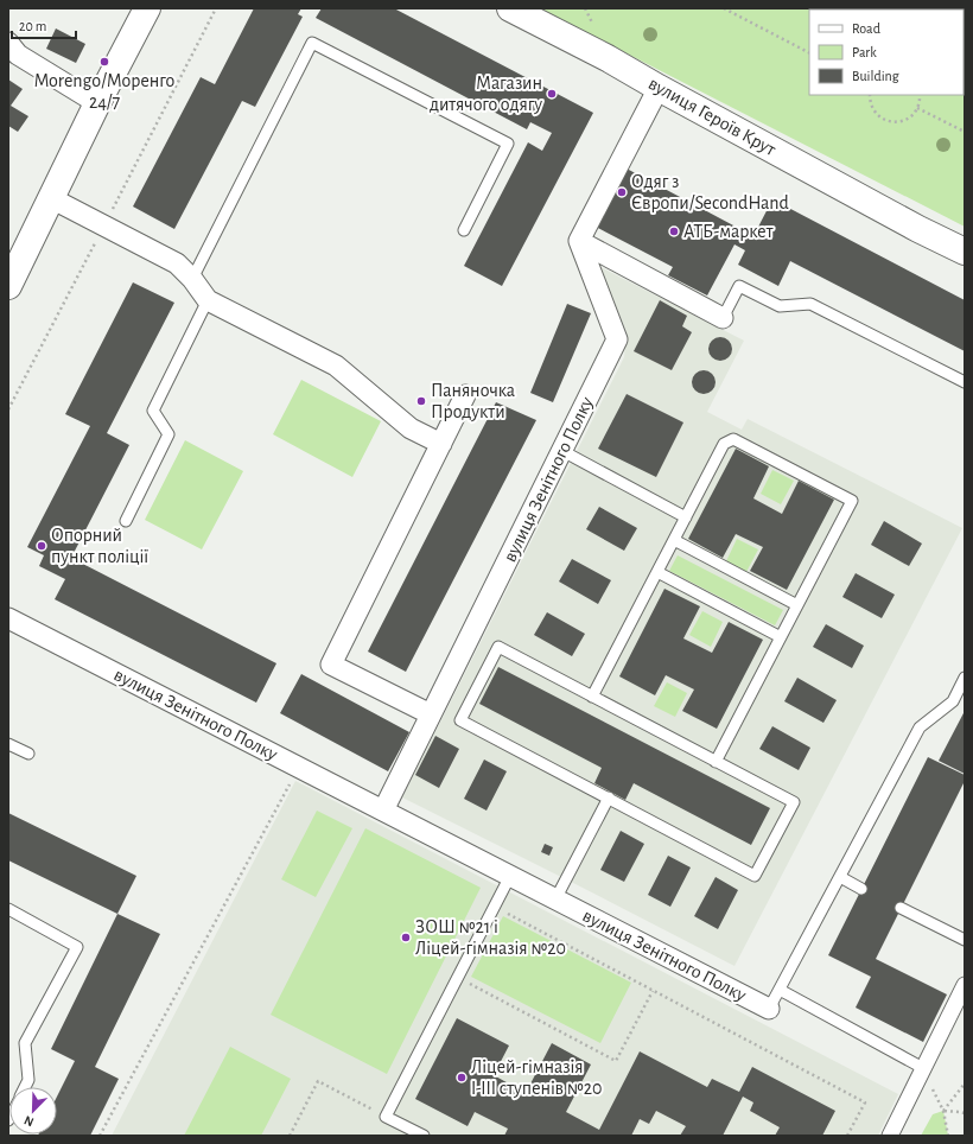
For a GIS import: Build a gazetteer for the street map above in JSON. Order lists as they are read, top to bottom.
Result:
{
  "streets": {
    "street": ["вулиця Героїв Крут", "вулиця Зенітного Полку"]
  },
  "places": [
    "Morengo/Моренго 24/7",
    "Магазин дитячого одягу",
    "Одяг з Європи/SecondHand",
    "АТБ-маркет",
    "Паняночка Продукти",
    "Опорний пункт поліції",
    "ЗОШ №21 і Ліцей-гімназія №20",
    "Ліцей-гімназія I-III ступенів №20"
  ],
  "legend": ["Road", "Park", "Building"],
  "scale_bar": "20 m",
  "north": "bottom left"
}
